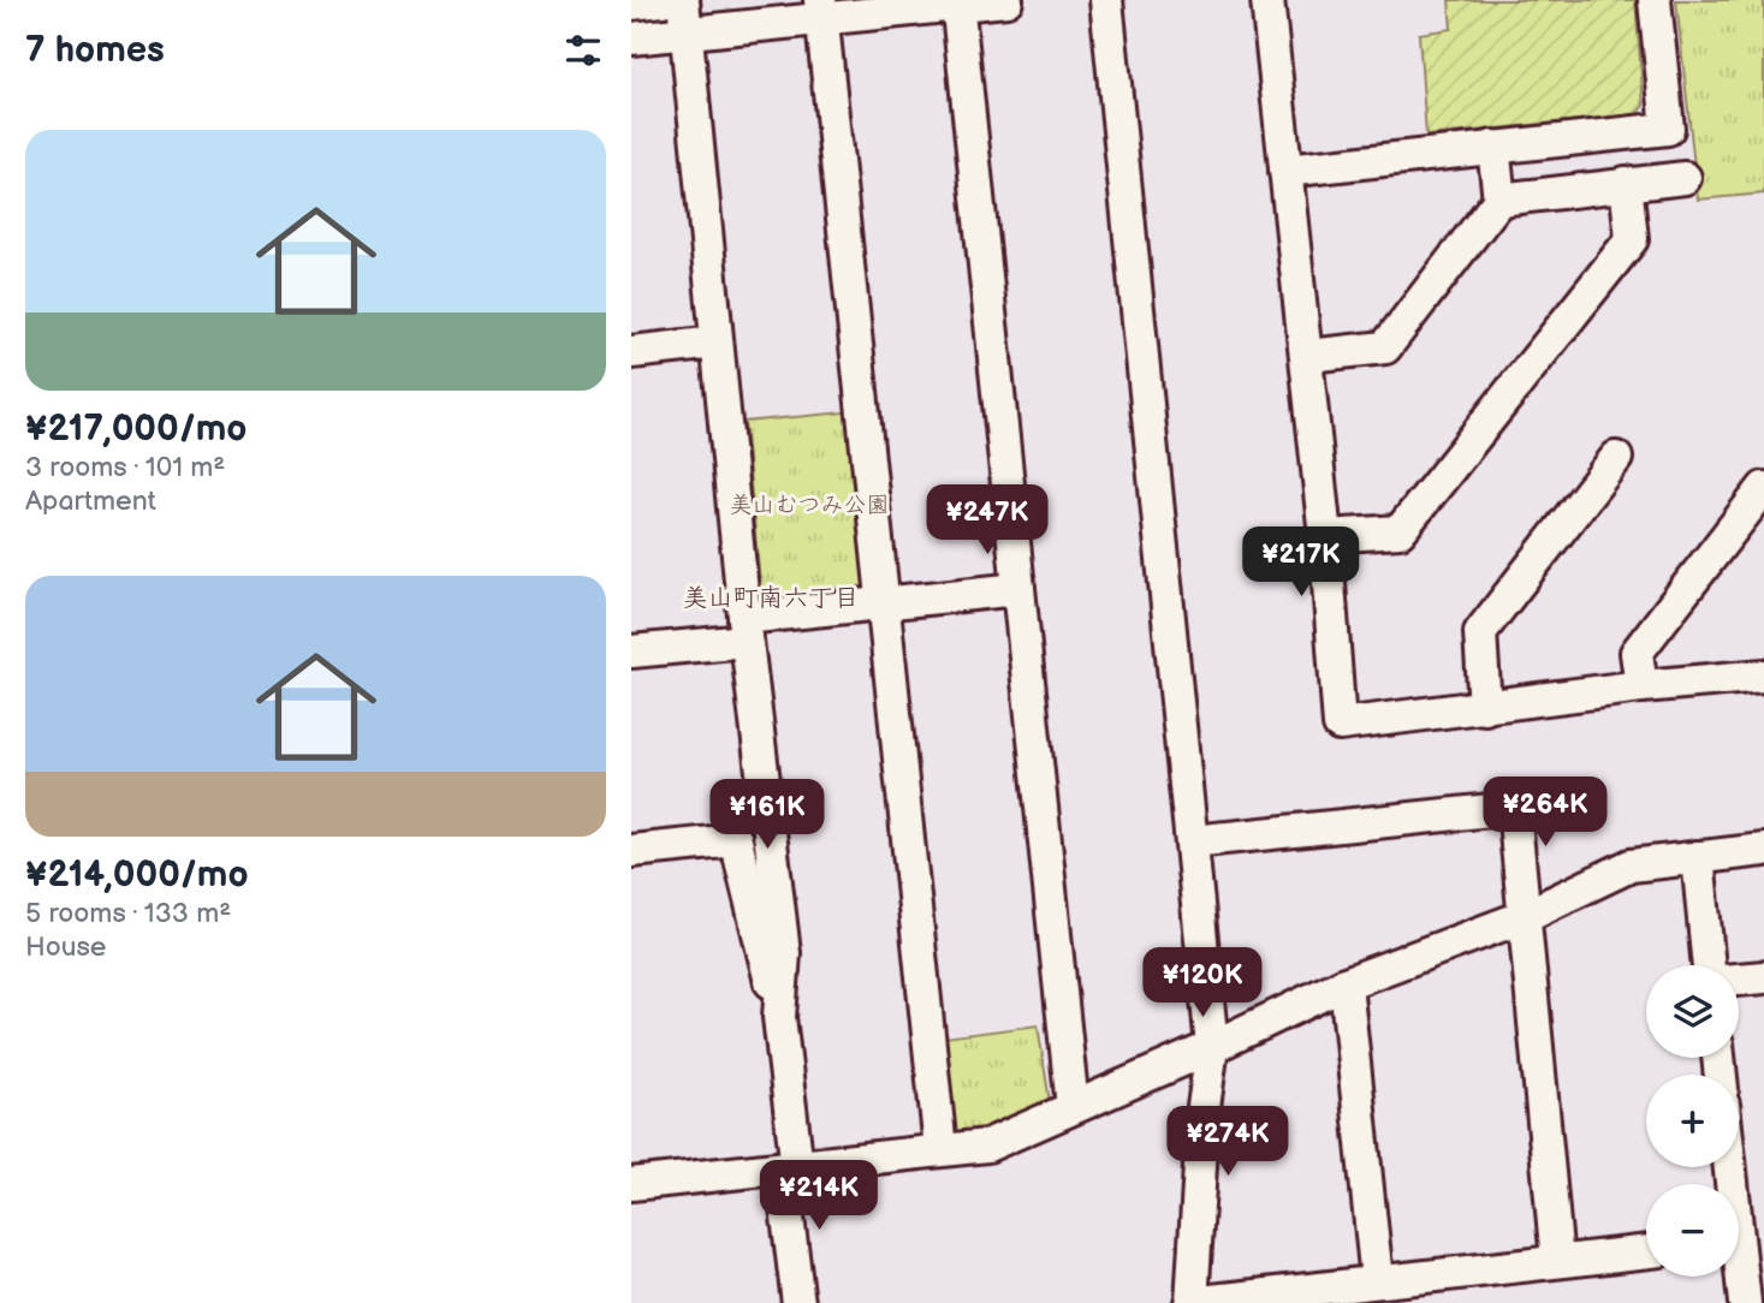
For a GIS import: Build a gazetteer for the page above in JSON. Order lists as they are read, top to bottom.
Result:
{
  "districts": ["美山町南六丁目"],
  "parks": ["美山むつみ公園"],
  "page": {
    "heading": "7 homes",
    "list": [
      {
        "name": "¥217,000/mo",
        "note": "3 rooms · 101 m² · Apartment"
      },
      {
        "name": "¥214,000/mo",
        "note": "5 rooms · 133 m² · House"
      }
    ],
    "price": [
      "¥247K",
      "¥217K",
      "¥264K",
      "¥161K",
      "¥120K",
      "¥274K",
      "¥214K"
    ],
    "map_buttons": ["+", "−"]
  }
}
